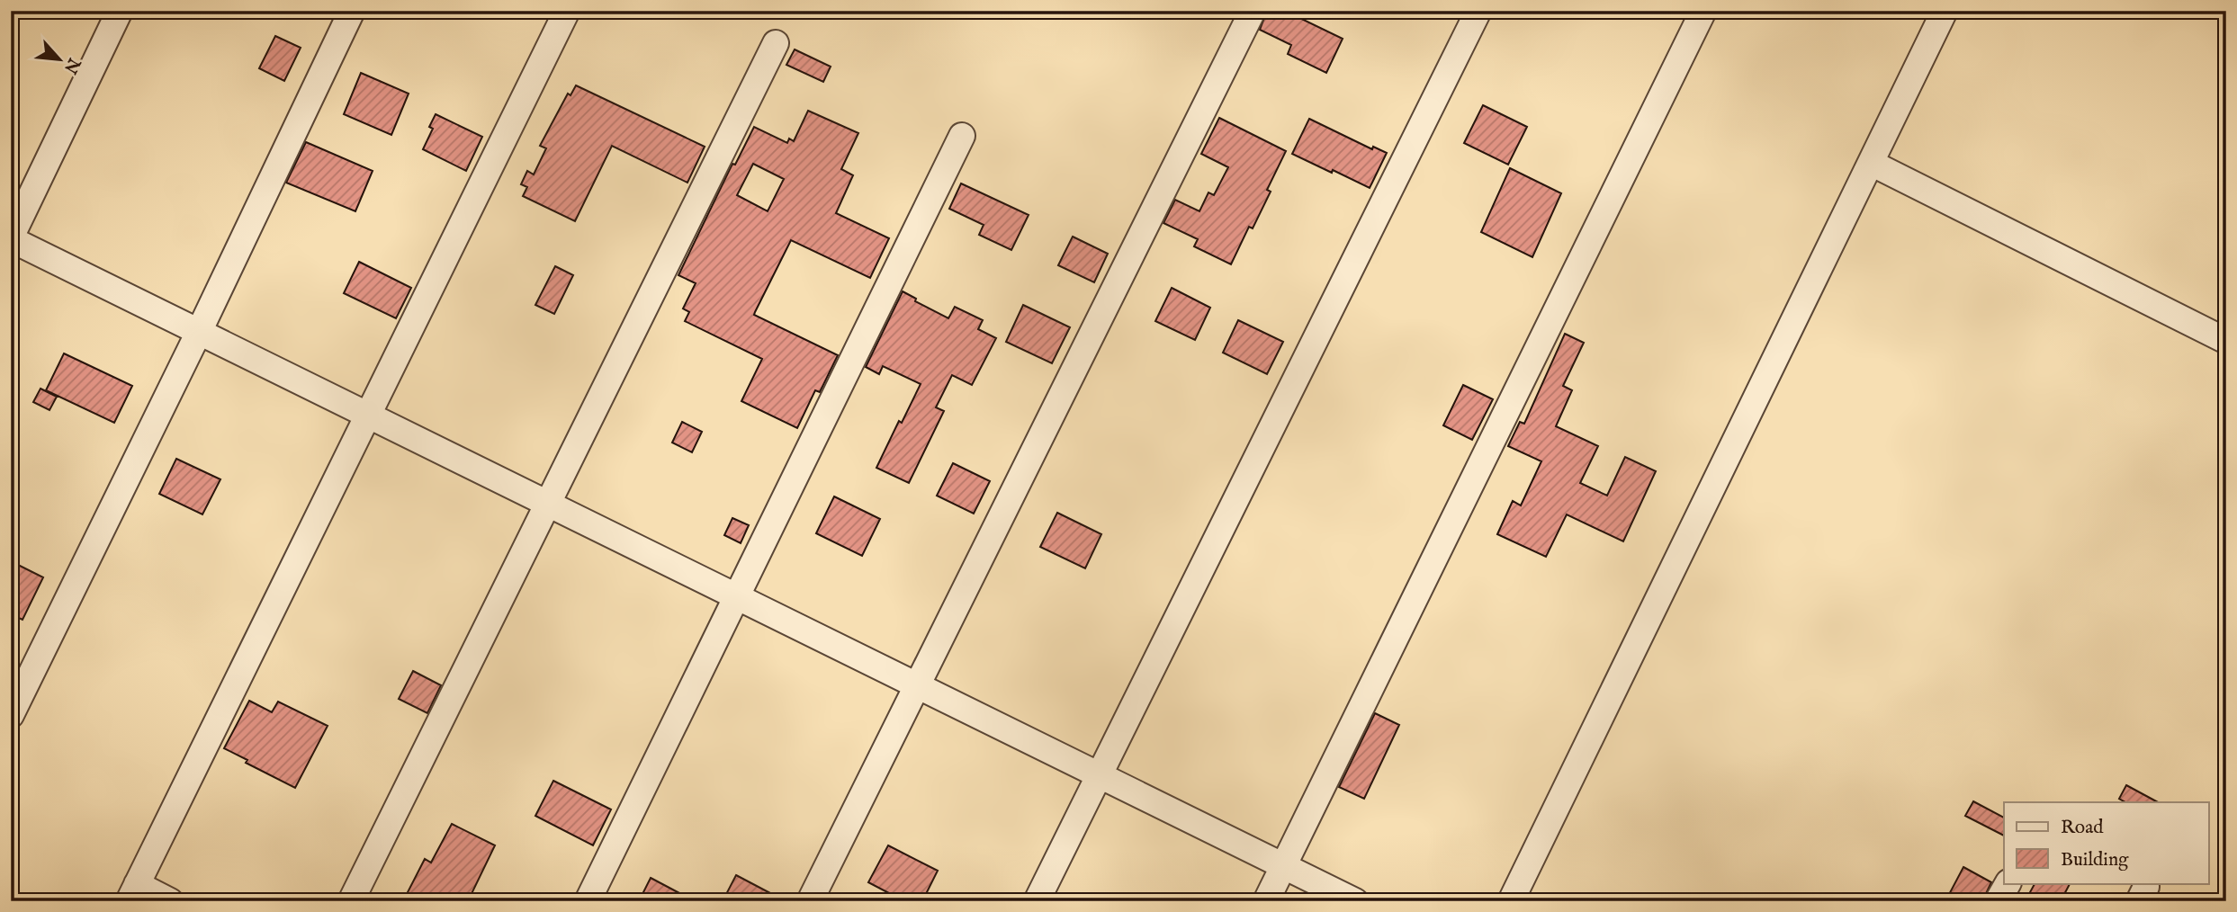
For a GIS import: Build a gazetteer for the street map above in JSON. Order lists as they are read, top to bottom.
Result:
{
  "legend": ["Road", "Building"],
  "north": "bottom right"
}
